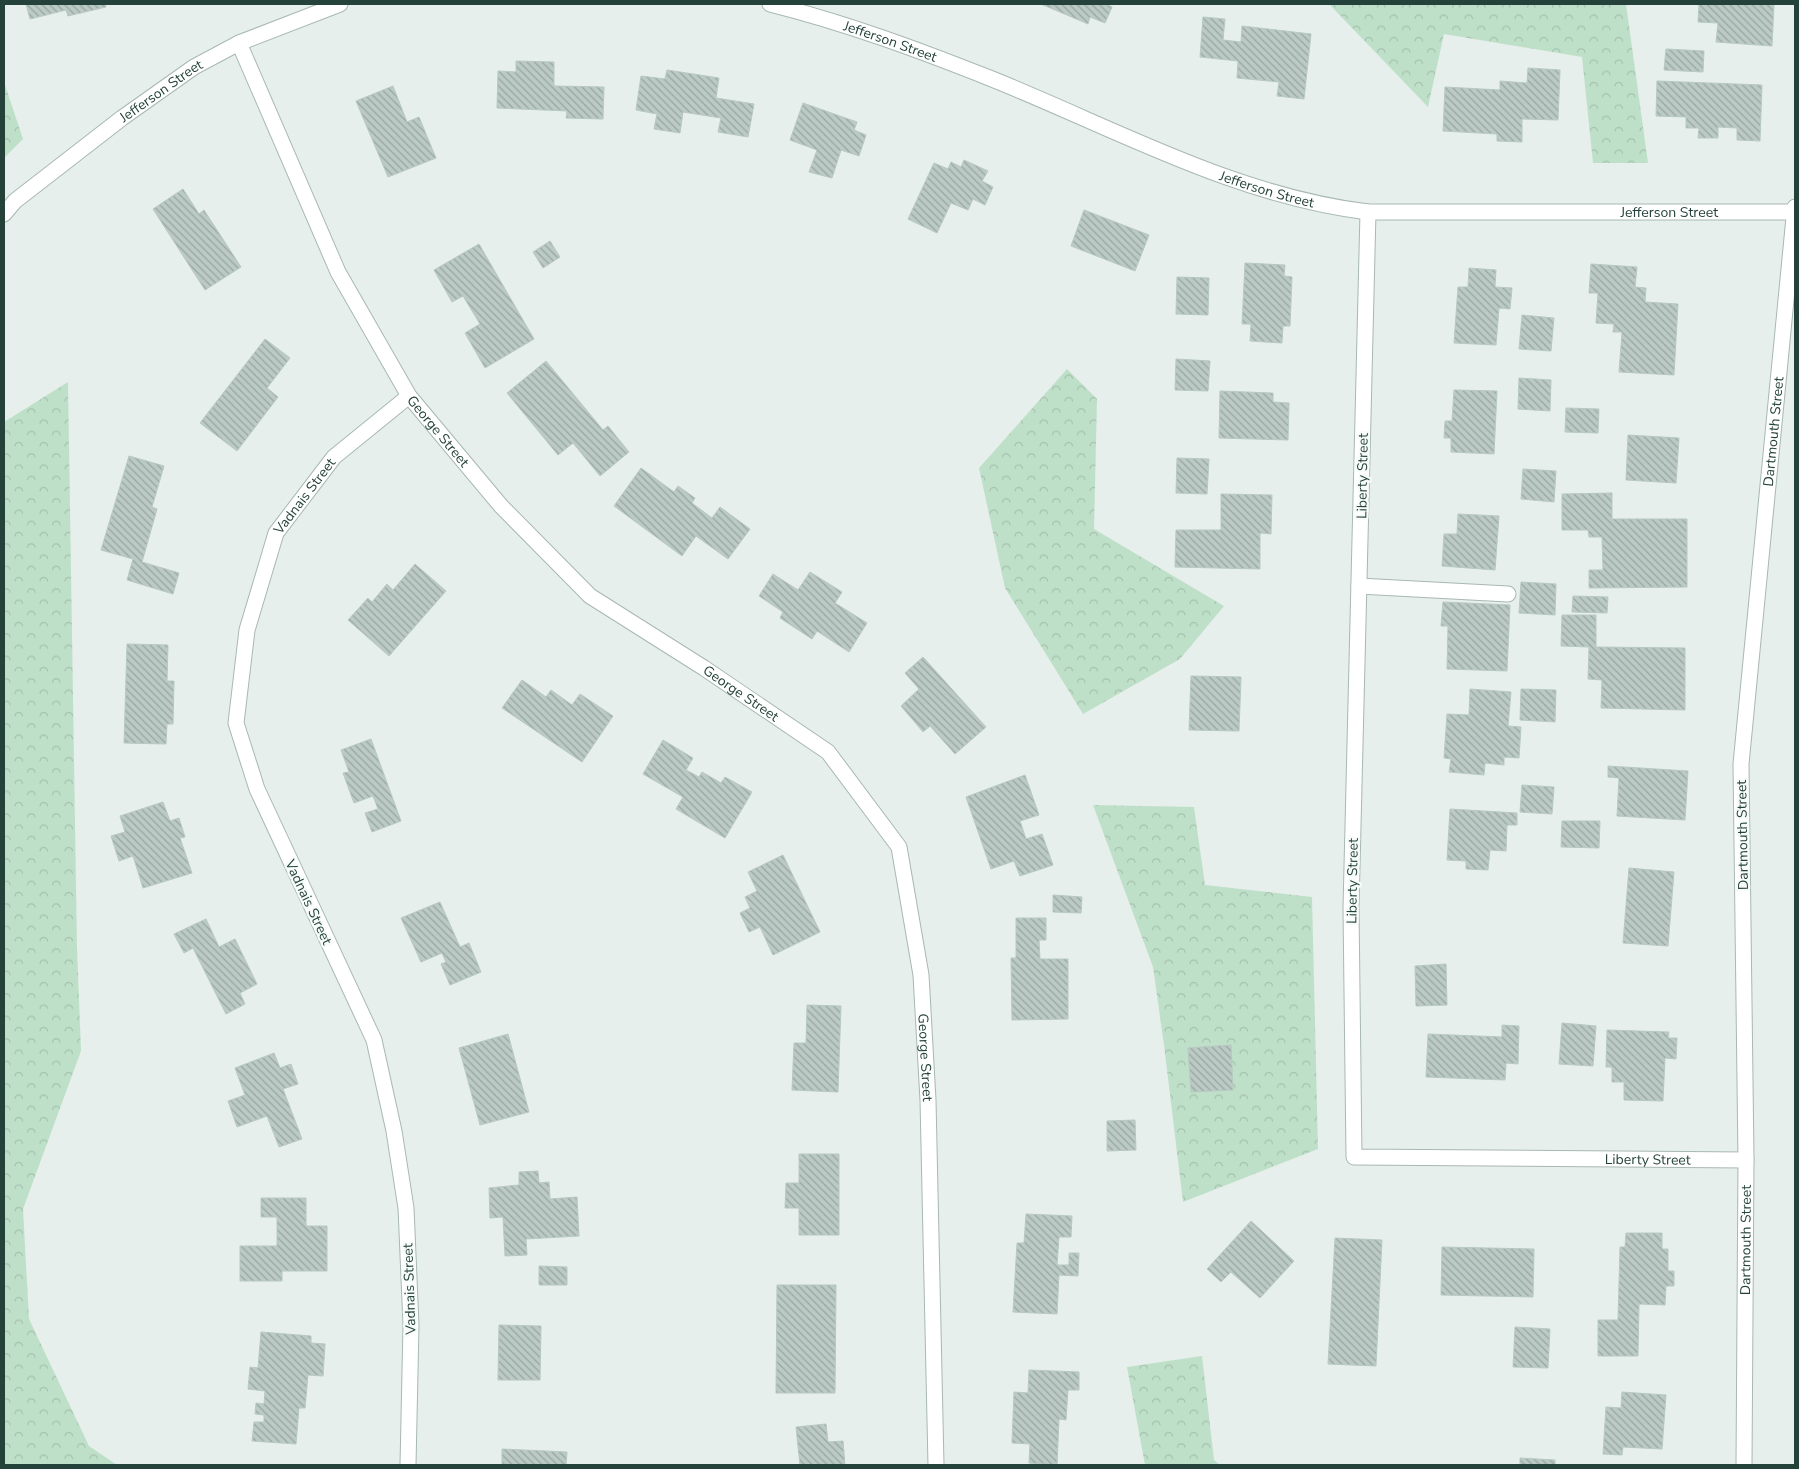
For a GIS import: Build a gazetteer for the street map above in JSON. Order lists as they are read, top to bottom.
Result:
{
  "streets": {
    "street": [
      "Jefferson Street",
      "George Street",
      "Dartmouth Street",
      "Liberty Street",
      "Vadnais Street"
    ]
  },
  "crossings": [
    ["Jefferson Street", "George Street"],
    ["Jefferson Street", "Dartmouth Street"],
    ["Jefferson Street", "Liberty Street"],
    ["George Street", "Vadnais Street"],
    ["Dartmouth Street", "Liberty Street"]
  ]
}
